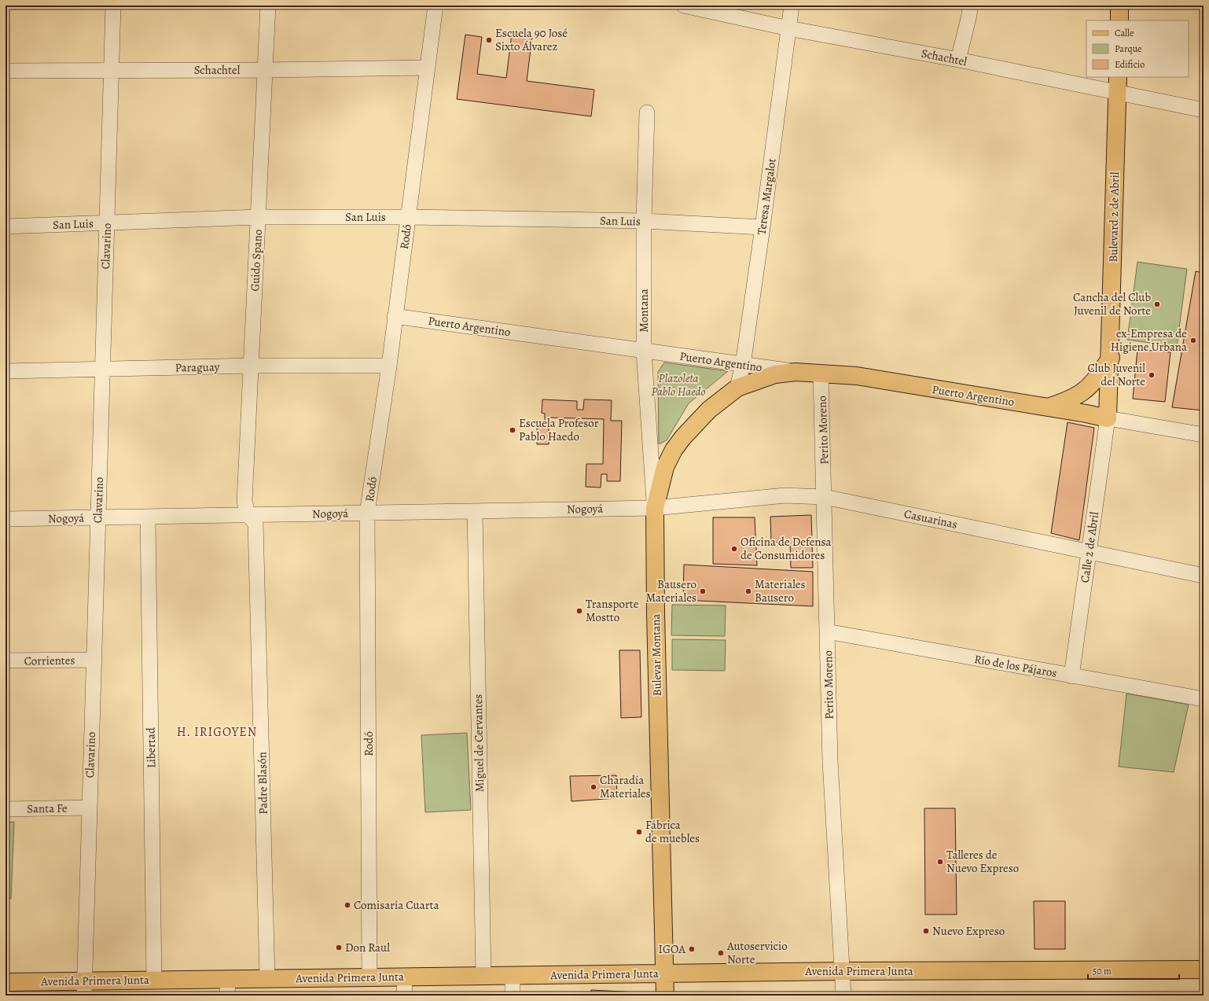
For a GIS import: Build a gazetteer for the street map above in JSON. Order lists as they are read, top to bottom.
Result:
{
  "streets": {
    "main road": [
      "Bulevard 2 de Abril",
      "Puerto Argentino",
      "Bulevar Montana",
      "Avenida Primera Junta"
    ],
    "street": [
      "Schachtel",
      "Teresa Margalot",
      "San Luis",
      "Rodó",
      "Clavarino",
      "Guido Spano",
      "Montana",
      "Paraguay",
      "Perito Moreno",
      "Nogoyá",
      "Casuarinas",
      "Calle 2 de Abril",
      "Corrientes",
      "Río de los Pájaros",
      "Miguel de Cervantes",
      "Libertad",
      "Padre Blasón",
      "Santa Fe"
    ]
  },
  "crossings": [
    ["Schachtel", "Teresa Margalot"],
    ["Schachtel", "Bulevard 2 de Abril"],
    ["Schachtel", "Rodó"],
    ["Schachtel", "Clavarino"],
    ["Schachtel", "Guido Spano"],
    ["Teresa Margalot", "San Luis"],
    ["Teresa Margalot", "Puerto Argentino"],
    ["Teresa Margalot", "Bulevar Montana"],
    ["San Luis", "Rodó"],
    ["San Luis", "Clavarino"],
    ["San Luis", "Guido Spano"],
    ["San Luis", "Montana"],
    ["Bulevard 2 de Abril", "Puerto Argentino"],
    ["Bulevard 2 de Abril", "Calle 2 de Abril"],
    ["Rodó", "Puerto Argentino"],
    ["Rodó", "Paraguay"],
    ["Rodó", "Nogoyá"],
    ["Rodó", "Avenida Primera Junta"],
    ["Clavarino", "Paraguay"],
    ["Clavarino", "Nogoyá"],
    ["Clavarino", "Corrientes"],
    ["Clavarino", "Santa Fe"],
    ["Clavarino", "Avenida Primera Junta"],
    ["Guido Spano", "Paraguay"],
    ["Guido Spano", "Nogoyá"],
    ["Guido Spano", "Padre Blasón"],
    ["Montana", "Puerto Argentino"],
    ["Montana", "Nogoyá"],
    ["Montana", "Casuarinas"],
    ["Montana", "Bulevar Montana"],
    ["Puerto Argentino", "Perito Moreno"],
    ["Puerto Argentino", "Calle 2 de Abril"],
    ["Puerto Argentino", "Bulevar Montana"],
    ["Perito Moreno", "Casuarinas"],
    ["Perito Moreno", "Río de los Pájaros"],
    ["Perito Moreno", "Avenida Primera Junta"],
    ["Nogoyá", "Casuarinas"],
    ["Nogoyá", "Bulevar Montana"],
    ["Nogoyá", "Miguel de Cervantes"],
    ["Nogoyá", "Libertad"],
    ["Nogoyá", "Padre Blasón"],
    ["Casuarinas", "Calle 2 de Abril"],
    ["Casuarinas", "Bulevar Montana"],
    ["Calle 2 de Abril", "Río de los Pájaros"],
    ["Bulevar Montana", "Avenida Primera Junta"],
    ["Miguel de Cervantes", "Avenida Primera Junta"],
    ["Libertad", "Avenida Primera Junta"],
    ["Padre Blasón", "Avenida Primera Junta"]
  ],
  "districts": ["H. IRIGOYEN"],
  "parks": ["Plazoleta Pablo Haedo"],
  "places": [
    "Escuela 90 José Sixto Álvarez",
    "Cancha del Club Juvenil de Norte",
    "ex-Empresa de Higiene Urbana",
    "Club Juvenil del Norte",
    "Escuela Profesor Pablo Haedo",
    "Oficina de Defensa de Consumidores",
    "Bausero Materiales",
    "Materiales Bausero",
    "Transporte Mostto",
    "Charadía Materiales",
    "Fábrica de muebles",
    "Talleres de Nuevo Expreso",
    "Comisaría Cuarta",
    "Nuevo Expreso",
    "Don Raul",
    "IGOA",
    "Autoservicio Norte"
  ],
  "legend": ["Calle", "Parque", "Edificio"],
  "scale_bar": "50 m"
}
